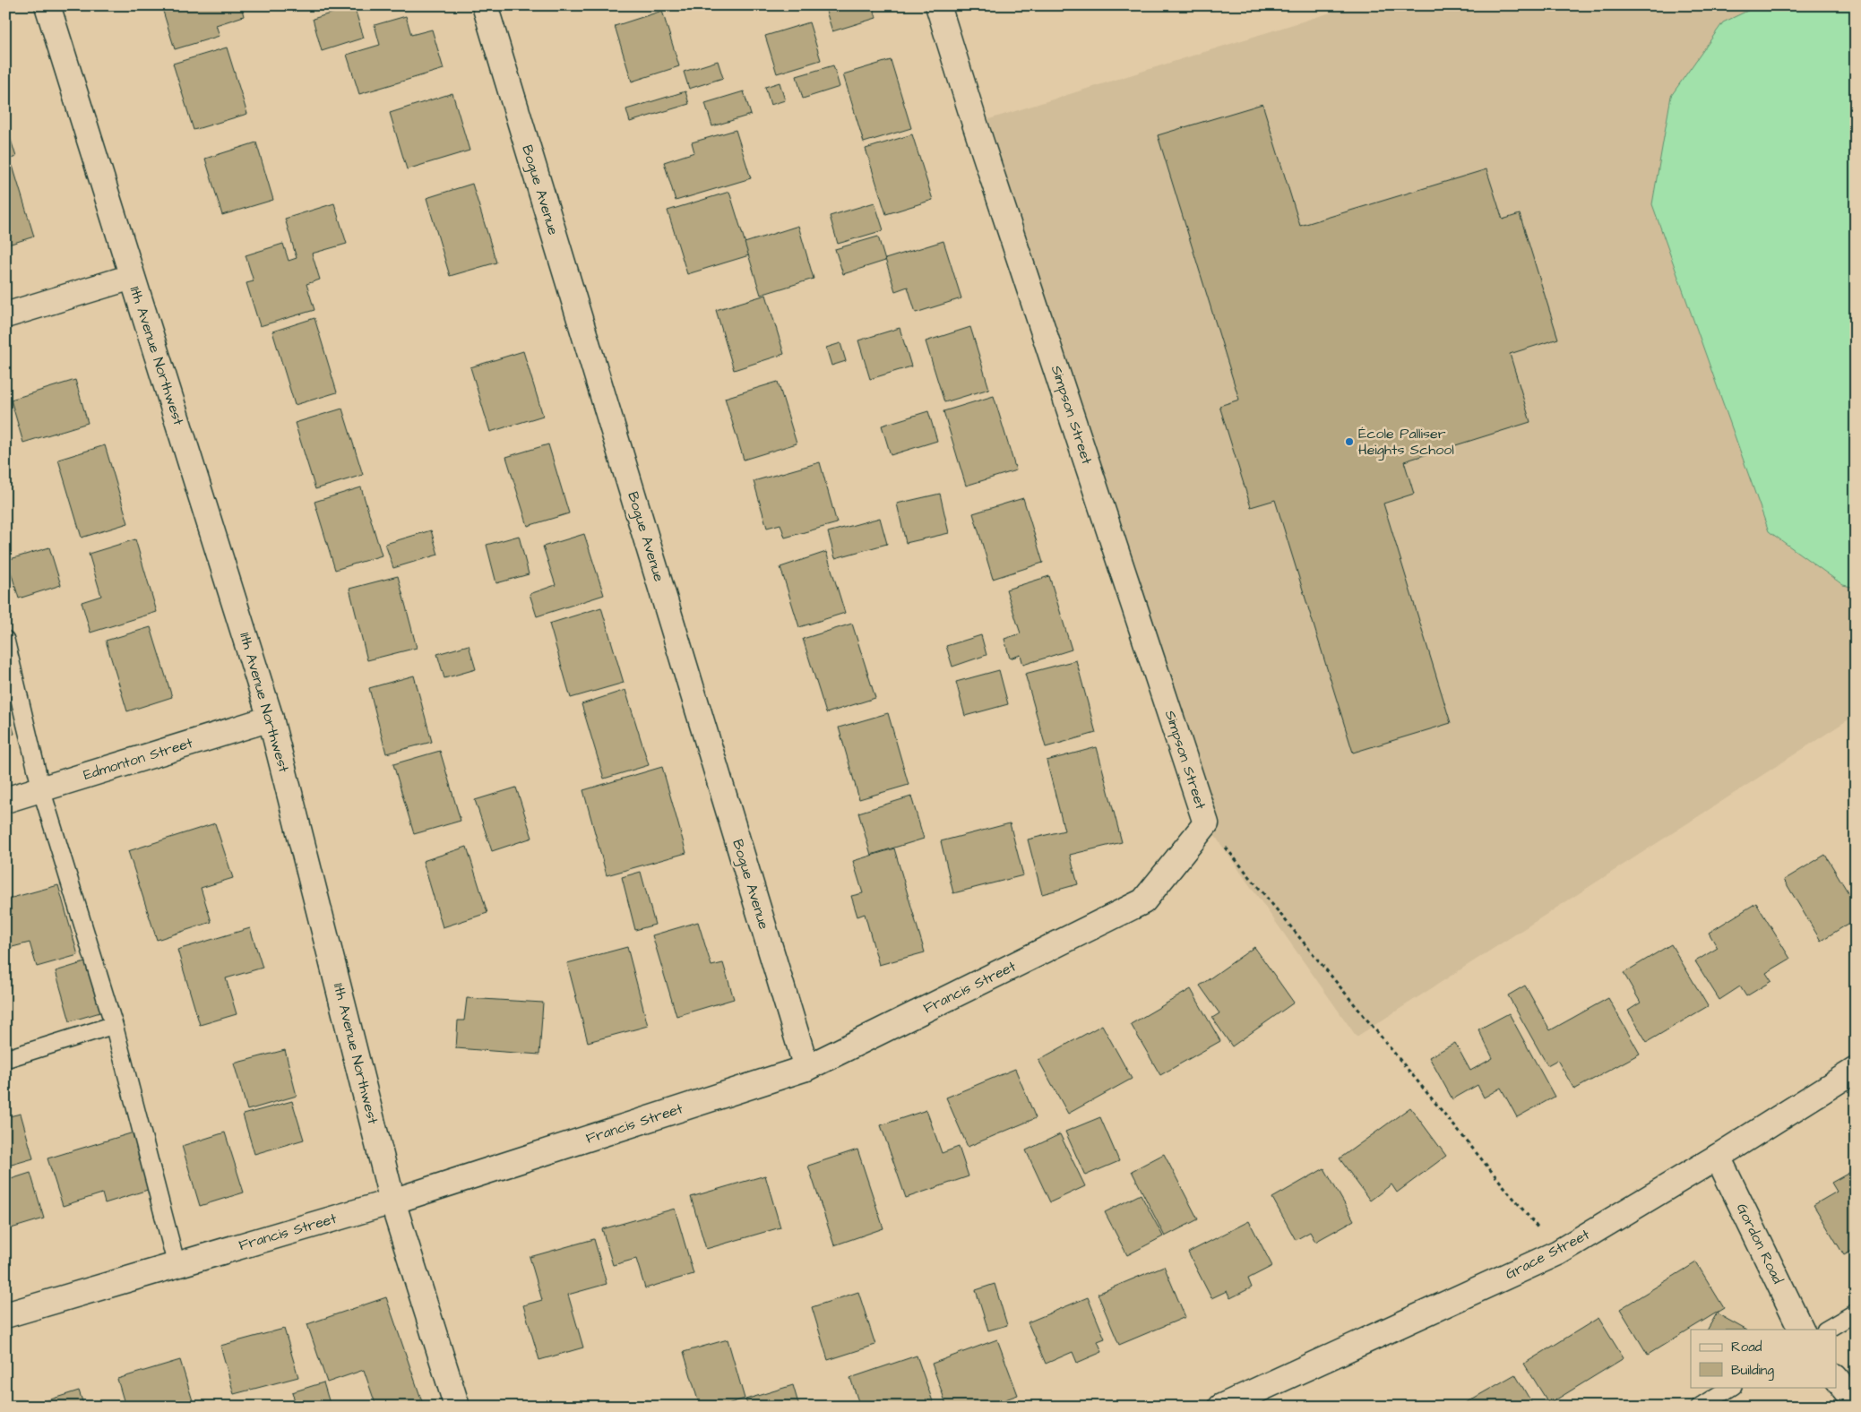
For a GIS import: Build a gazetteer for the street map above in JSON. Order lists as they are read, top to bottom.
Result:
{
  "streets": {
    "street": [
      "Bogue Avenue",
      "11th Avenue Northwest",
      "Simpson Street",
      "Edmonton Street",
      "Francis Street",
      "Gordon Road",
      "Grace Street"
    ]
  },
  "crossings": [
    ["Bogue Avenue", "Francis Street"],
    ["11th Avenue Northwest", "Edmonton Street"],
    ["11th Avenue Northwest", "Francis Street"],
    ["Simpson Street", "Francis Street"],
    ["Gordon Road", "Grace Street"]
  ],
  "places": ["École Palliser Heights School"],
  "legend": ["Road", "Building"]
}
